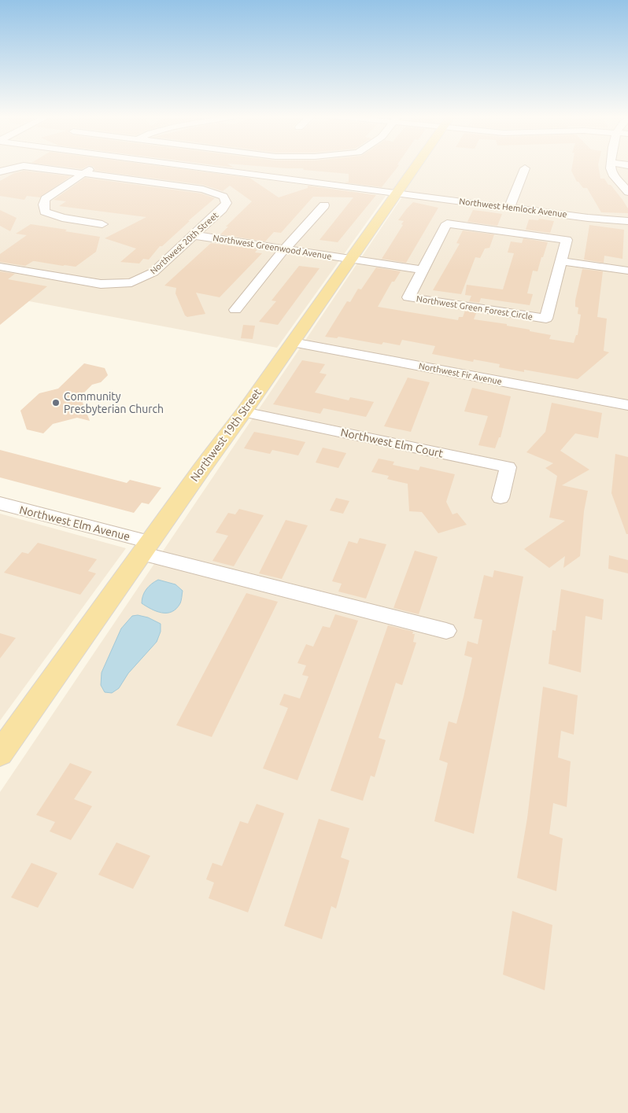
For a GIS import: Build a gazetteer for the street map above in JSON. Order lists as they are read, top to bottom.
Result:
{
  "streets": {
    "main road": ["Northwest 19th Street"],
    "street": [
      "Northwest Hemlock Avenue",
      "Northwest 20th Street",
      "Northwest Greenwood Avenue",
      "Northwest Green Forest Circle",
      "Northwest Fir Avenue",
      "Northwest Elm Court",
      "Northwest Elm Avenue"
    ]
  },
  "crossings": [
    ["Northwest Hemlock Avenue", "Northwest 19th Street"],
    ["Northwest 20th Street", "Northwest Greenwood Avenue"],
    ["Northwest Greenwood Avenue", "Northwest Green Forest Circle"],
    ["Northwest Greenwood Avenue", "Northwest 19th Street"],
    ["Northwest Fir Avenue", "Northwest 19th Street"],
    ["Northwest 19th Street", "Northwest Elm Court"],
    ["Northwest 19th Street", "Northwest Elm Avenue"]
  ],
  "places": ["Community Presbyterian Church"]
}
